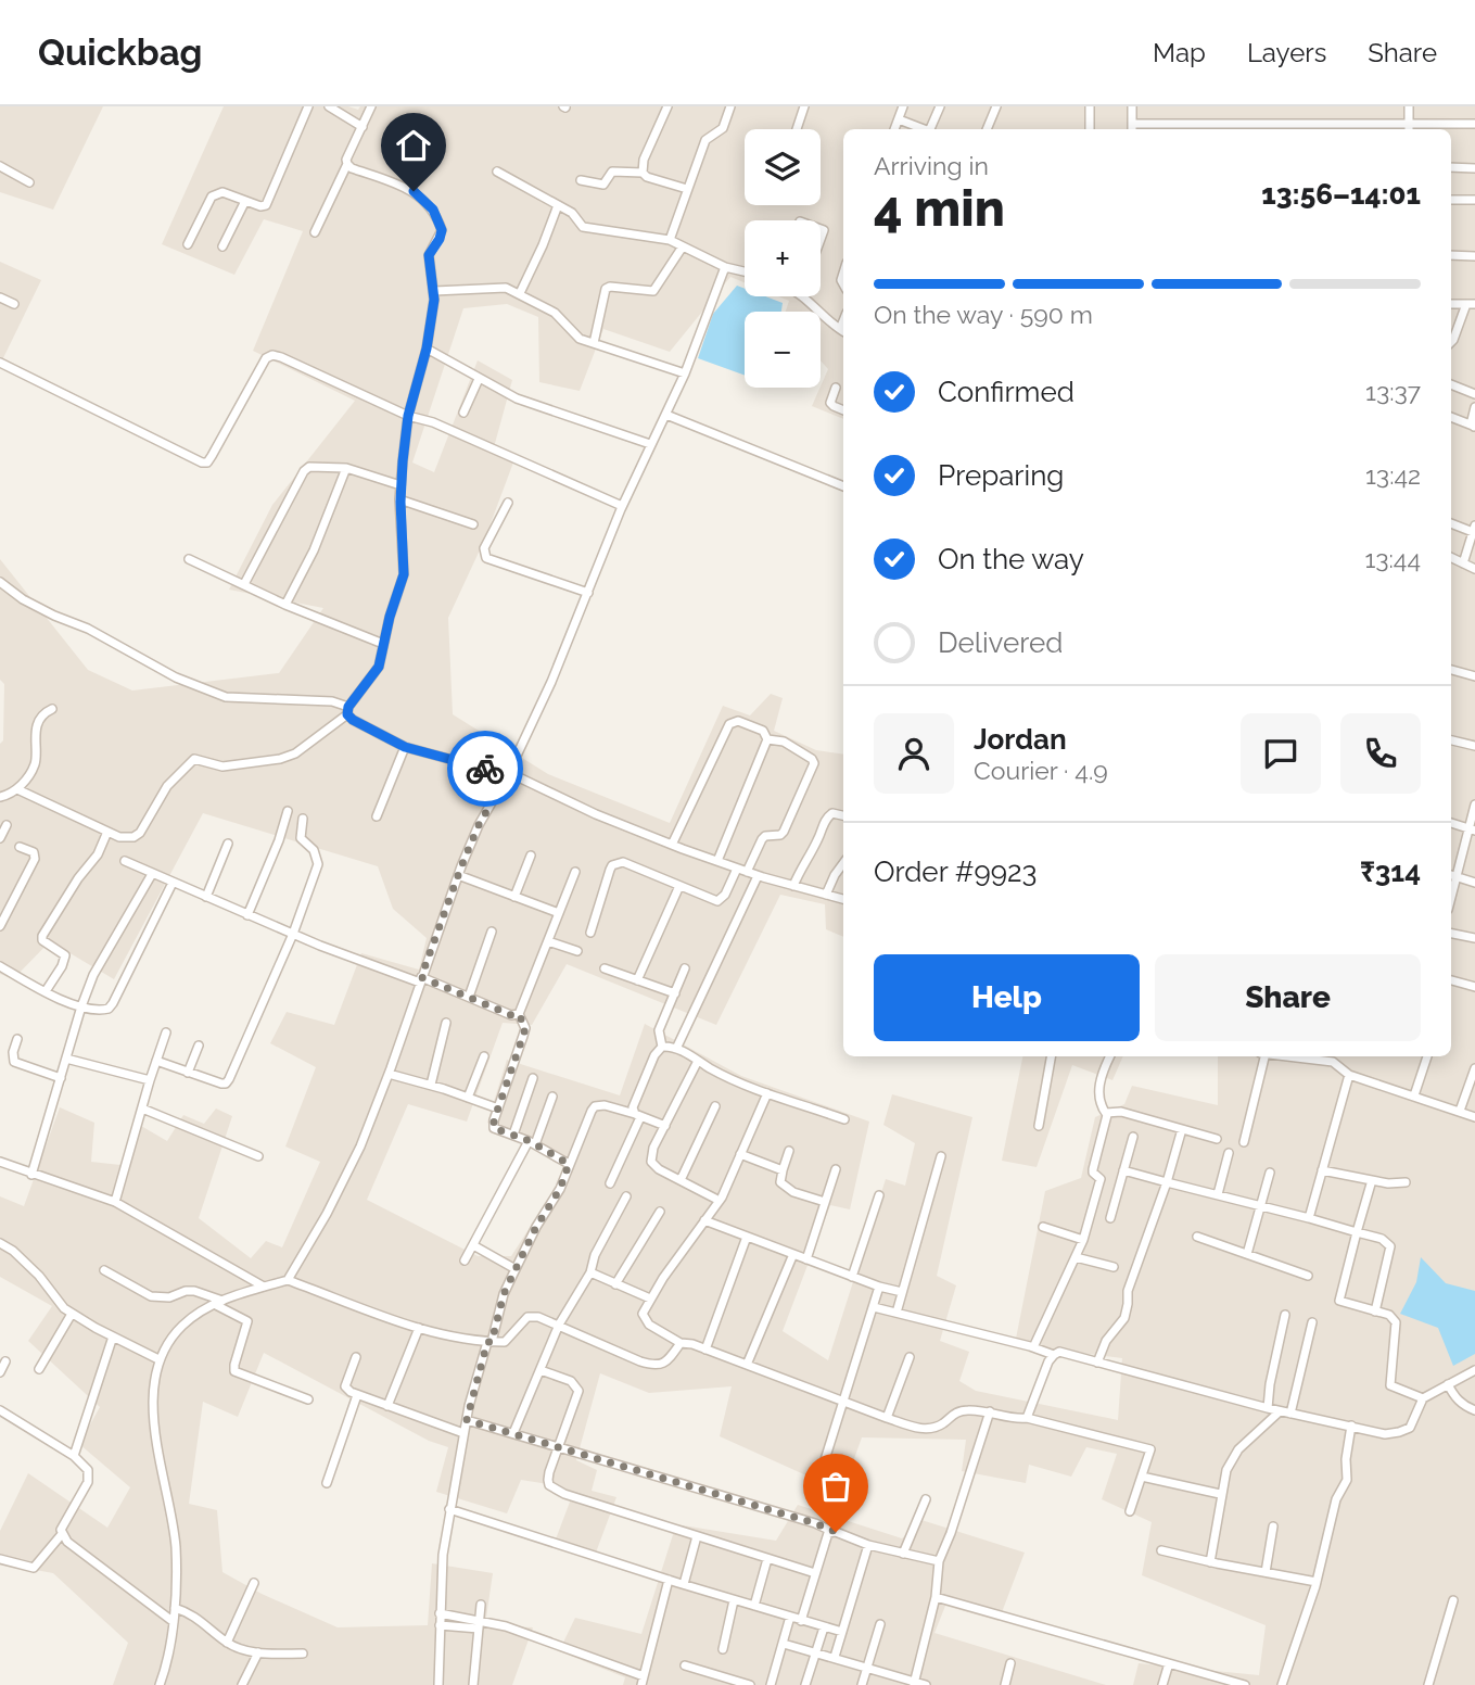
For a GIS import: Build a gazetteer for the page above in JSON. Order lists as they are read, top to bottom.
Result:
{
  "page": {
    "header": "Quickbag",
    "nav": ["Map", "Layers", "Share"],
    "map_buttons": ["+", "−"],
    "heading": ["4 min", "Arriving in", "13:56–14:01"],
    "panel": [
      "Jordan",
      "Courier · 4.9",
      "Order #9923",
      "₹314"
    ],
    "bar": "On the way · 590 m",
    "list": [
      ["Confirmed", "13:37"],
      ["Preparing", "13:42"],
      ["On the way", "13:44"],
      "Delivered"
    ],
    "buttons": ["Help", "Share"]
  }
}
